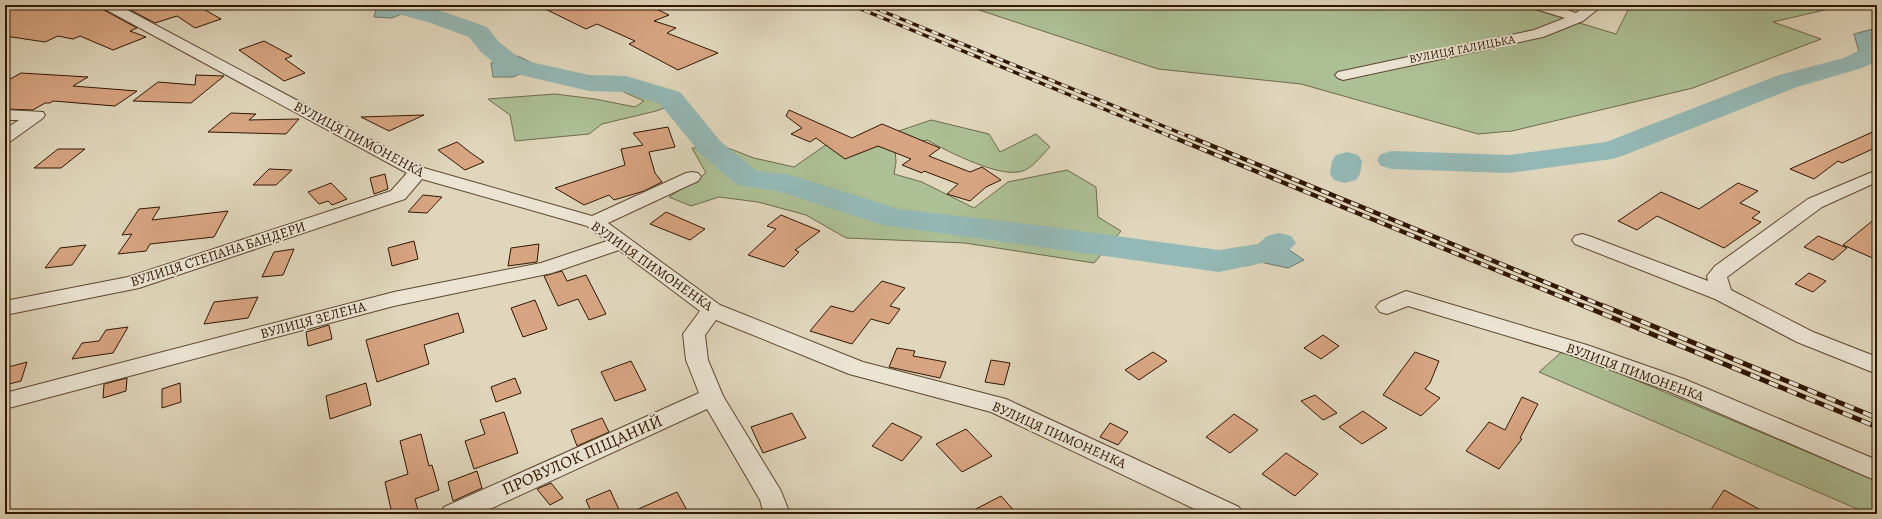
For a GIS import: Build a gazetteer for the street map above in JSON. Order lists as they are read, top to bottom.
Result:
{
  "streets": {
    "street": [
      "ВУЛИЦЯ ГАЛИЦЬКА",
      "ВУЛИЦЯ ПИМОНЕНКА",
      "ВУЛИЦЯ СТЕПАНА БАНДЕРИ",
      "ВУЛИЦЯ ЗЕЛЕНА",
      "ПРОВУЛОК ПІЩАНИЙ"
    ]
  },
  "crossings": [
    ["ВУЛИЦЯ ПИМОНЕНКА", "ВУЛИЦЯ СТЕПАНА БАНДЕРИ"],
    ["ВУЛИЦЯ ПИМОНЕНКА", "ВУЛИЦЯ ЗЕЛЕНА"]
  ]
}
